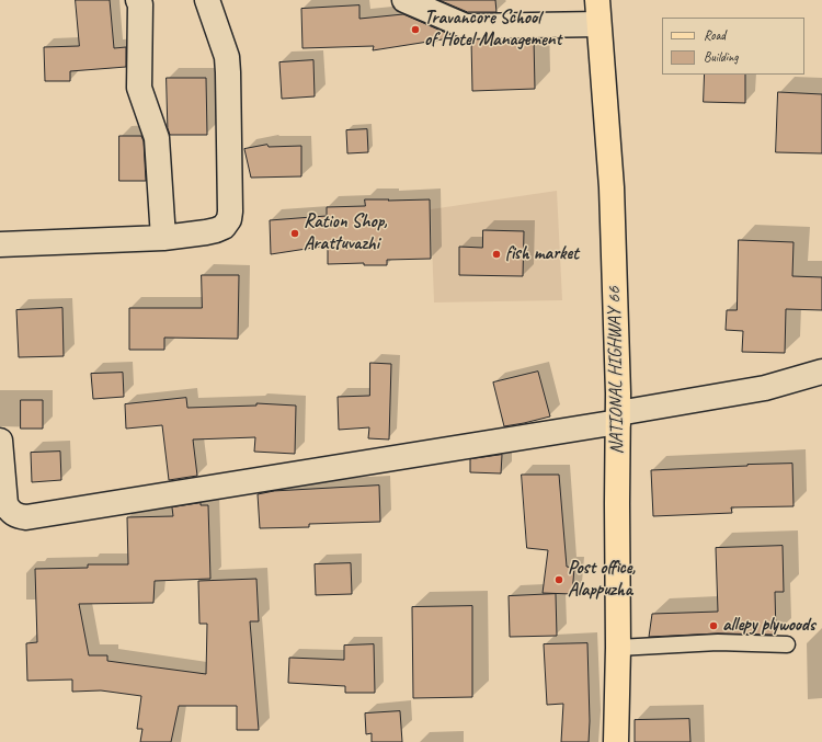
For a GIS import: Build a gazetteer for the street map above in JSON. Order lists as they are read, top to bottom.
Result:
{
  "streets": {
    "main road": ["NATIONAL HIGHWAY 66"]
  },
  "places": [
    "Travancore School of Hotel Management",
    "Ration Shop, Arattuvazhi",
    "fish market",
    "Post office, Alappuzha",
    "allepy plywoods"
  ],
  "legend": ["Road", "Building"]
}
